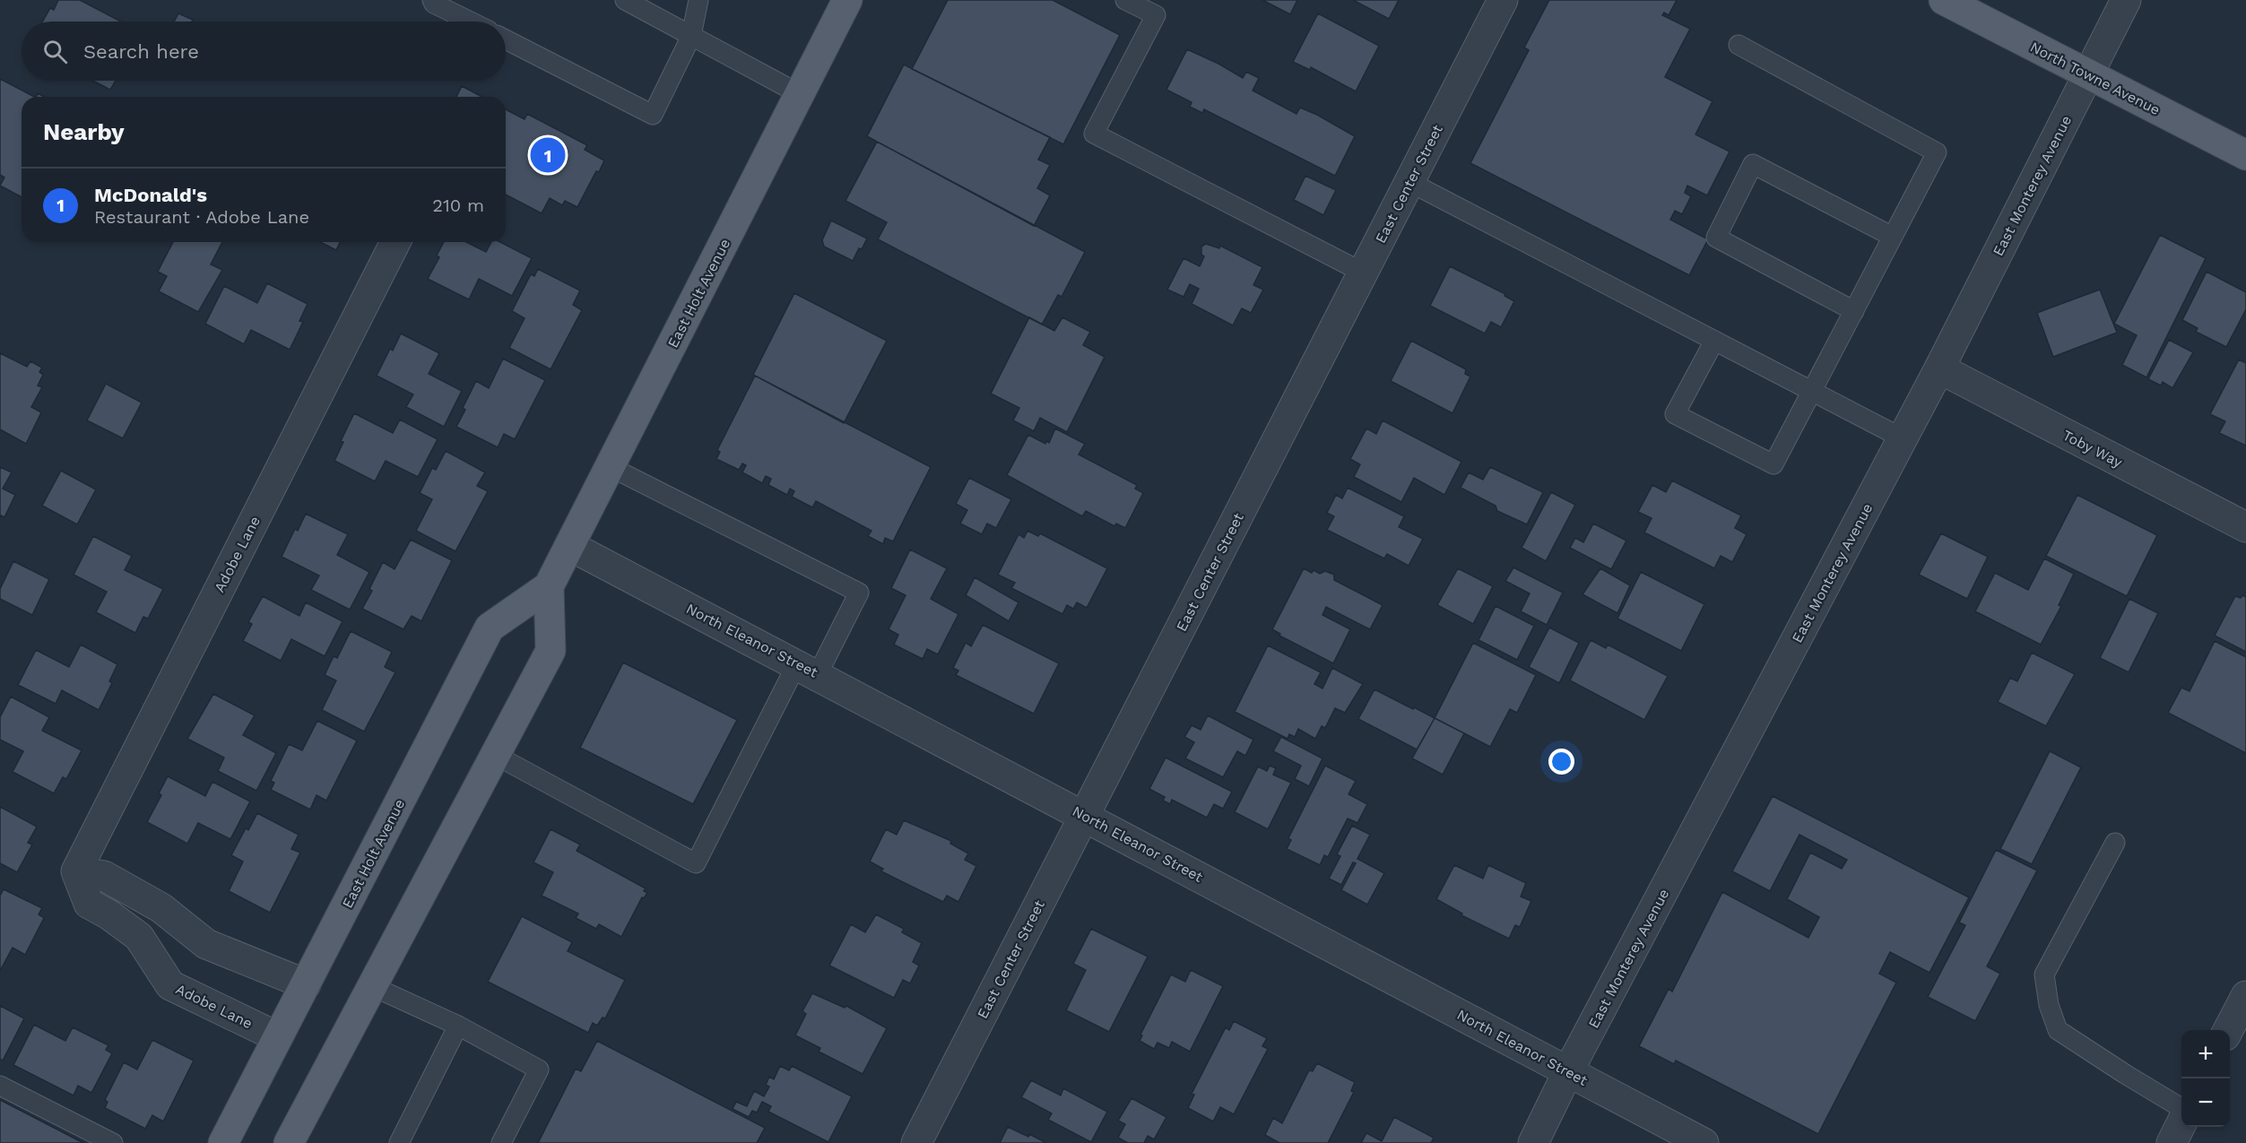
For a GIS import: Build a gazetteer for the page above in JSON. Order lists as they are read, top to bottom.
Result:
{
  "streets": {
    "main road": ["North Towne Avenue", "East Holt Avenue"],
    "street": [
      "East Center Street",
      "East Monterey Avenue",
      "Toby Way",
      "Adobe Lane",
      "North Eleanor Street"
    ]
  },
  "crossings": [
    ["North Towne Avenue", "East Monterey Avenue"],
    ["East Center Street", "North Eleanor Street"],
    ["East Monterey Avenue", "Toby Way"],
    ["East Monterey Avenue", "North Eleanor Street"],
    ["East Holt Avenue", "Adobe Lane"],
    ["East Holt Avenue", "North Eleanor Street"]
  ],
  "page": {
    "search": "Search here",
    "heading": "Nearby",
    "pins": "1",
    "list": [
      {
        "mark": "1",
        "name": "McDonald's",
        "note": "Restaurant · Adobe Lane",
        "value": "210 m"
      }
    ],
    "map_buttons": ["+", "−"]
  }
}
